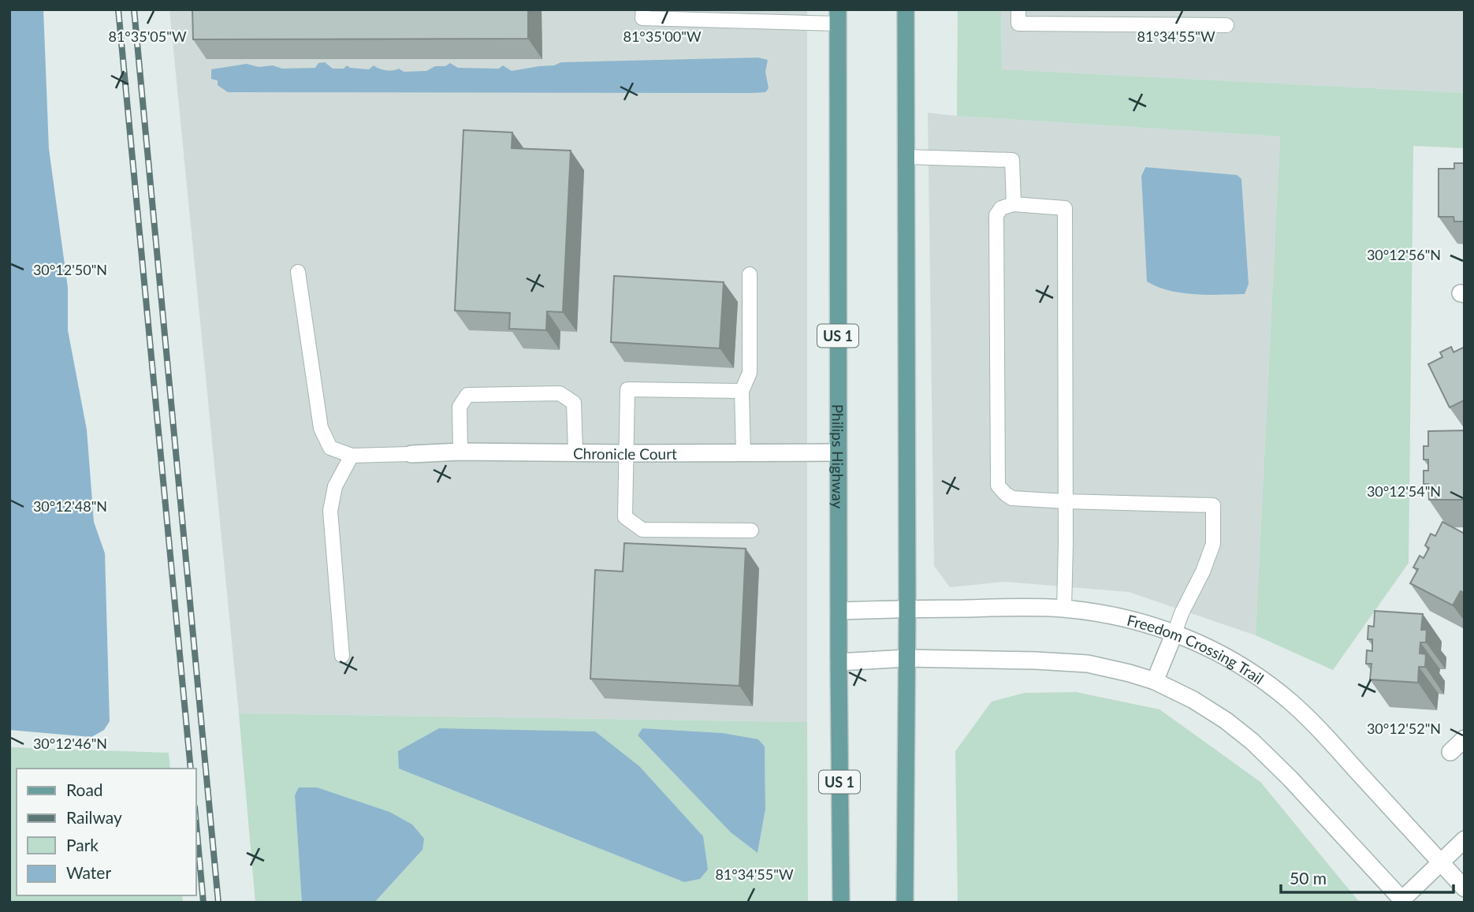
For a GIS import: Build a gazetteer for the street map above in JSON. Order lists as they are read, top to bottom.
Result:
{
  "streets": {
    "main road": ["US 1", "Philips Highway"],
    "street": ["Chronicle Court", "Freedom Crossing Trail"]
  },
  "crossings": [
    ["Chronicle Court", "Philips Highway"],
    ["Philips Highway", "Freedom Crossing Trail"]
  ],
  "legend": [
    "Road",
    "Railway",
    "Park",
    "Water"
  ],
  "scale_bar": "50 m",
  "coordinates": [
    "81°35'05\"W",
    "81°35'00\"W",
    "81°34'55\"W",
    "30°12'56\"N",
    "30°12'50\"N",
    "30°12'54\"N",
    "30°12'48\"N",
    "30°12'52\"N",
    "30°12'46\"N"
  ]
}
